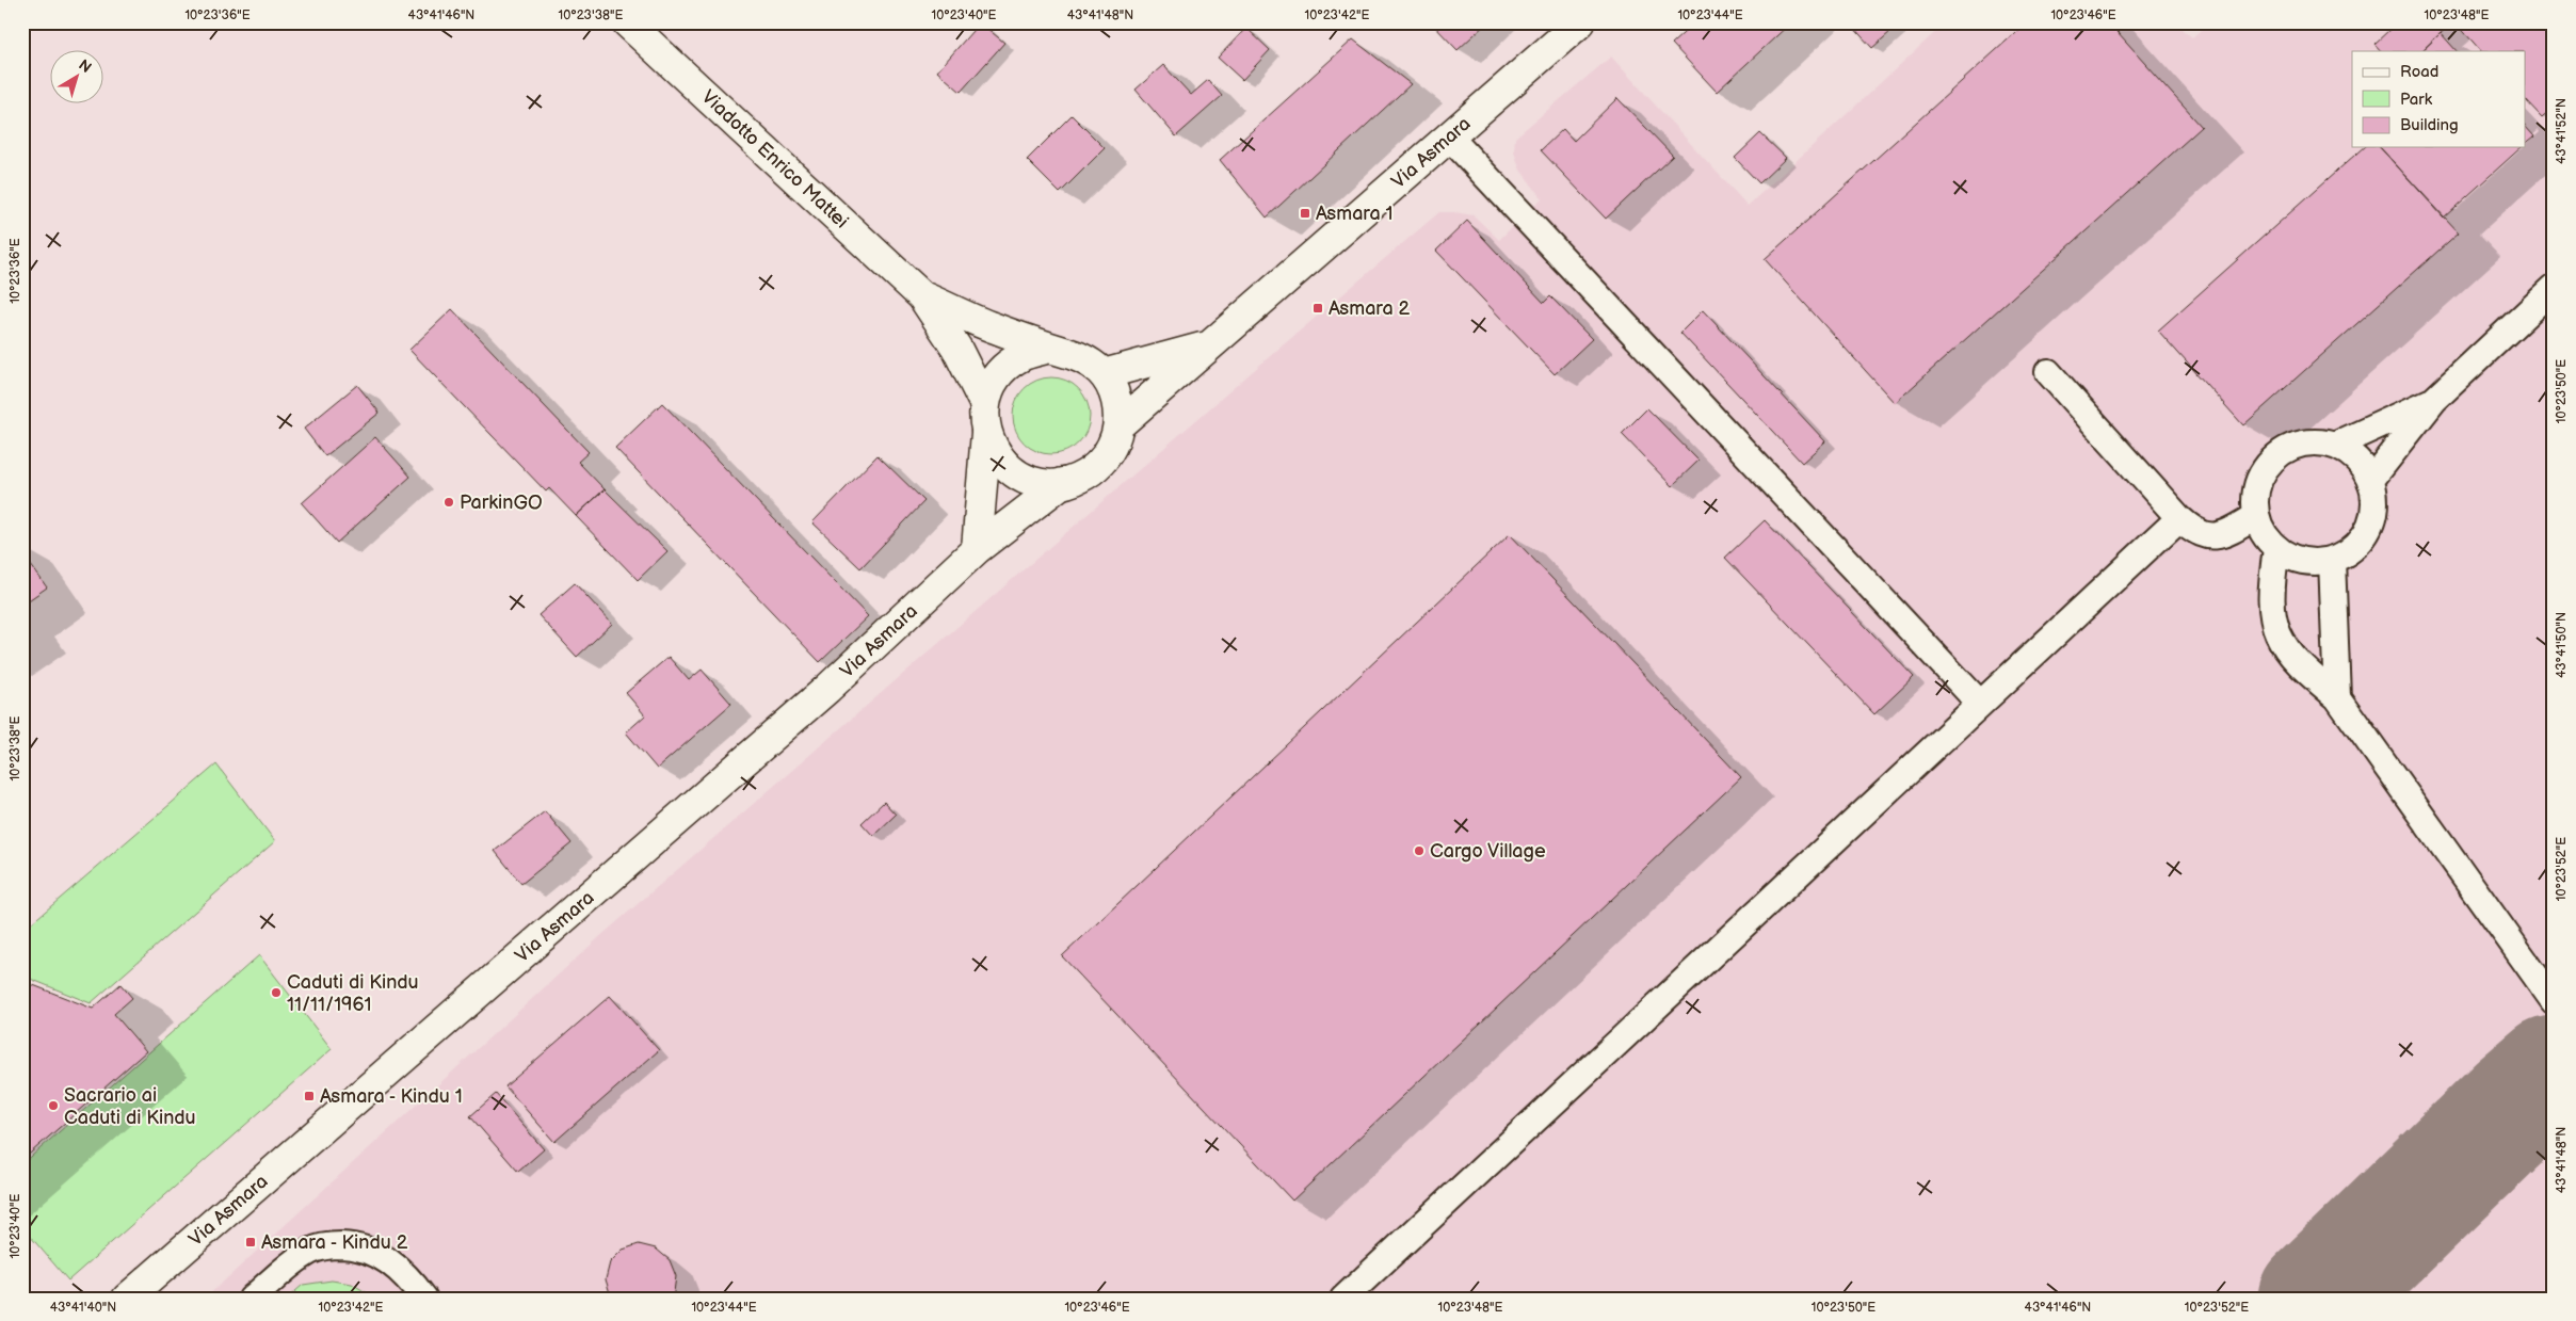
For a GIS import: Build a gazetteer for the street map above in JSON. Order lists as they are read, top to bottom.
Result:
{
  "streets": {
    "street": ["Via Asmara", "Viadotto Enrico Mattei"]
  },
  "crossings": [
    ["Via Asmara", "Viadotto Enrico Mattei"]
  ],
  "places": {
    "transit": [
      "Asmara 1",
      "Asmara 2",
      "Asmara - Kindu 1",
      "Asmara - Kindu 2"
    ],
    "other": [
      "ParkinGO",
      "Cargo Village",
      "Caduti di Kindu 11/11/1961",
      "Sacrario ai Caduti di Kindu"
    ]
  },
  "legend": ["Road", "Park", "Building"],
  "north": "top right",
  "coordinates": [
    "10°23'36\"E",
    "43°41'46\"N",
    "10°23'38\"E",
    "10°23'40\"E",
    "43°41'48\"N",
    "10°23'42\"E",
    "10°23'44\"E",
    "10°23'46\"E",
    "10°23'48\"E",
    "43°41'52\"N",
    "10°23'50\"E",
    "43°41'50\"N",
    "10°23'52\"E",
    "43°41'40\"N"
  ]
}
